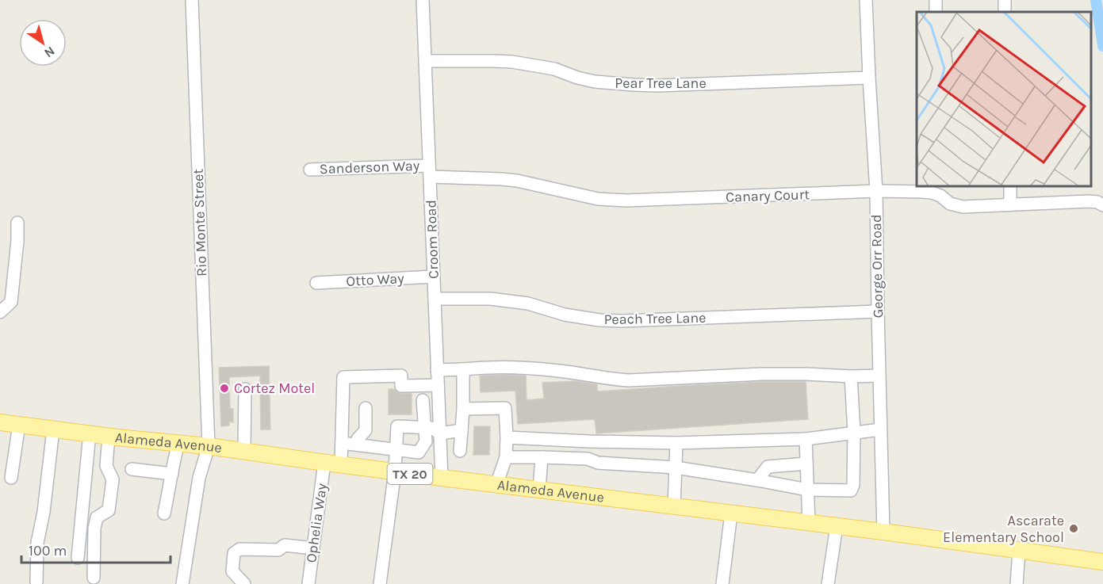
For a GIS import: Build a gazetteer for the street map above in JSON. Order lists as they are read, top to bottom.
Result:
{
  "streets": {
    "main road": ["Alameda Avenue", "TX 20"],
    "street": [
      "Pear Tree Lane",
      "Sanderson Way",
      "Canary Court",
      "Rio Monte Street",
      "Croom Road",
      "George Orr Road",
      "Otto Way",
      "Peach Tree Lane",
      "Ophelia Way"
    ]
  },
  "crossings": [
    ["Pear Tree Lane", "Croom Road"],
    ["Pear Tree Lane", "George Orr Road"],
    ["Sanderson Way", "Canary Court"],
    ["Sanderson Way", "Croom Road"],
    ["Canary Court", "Croom Road"],
    ["Canary Court", "George Orr Road"],
    ["Rio Monte Street", "Alameda Avenue"],
    ["Croom Road", "Otto Way"],
    ["Croom Road", "Peach Tree Lane"],
    ["Croom Road", "Alameda Avenue"],
    ["George Orr Road", "Peach Tree Lane"],
    ["George Orr Road", "Alameda Avenue"],
    ["Alameda Avenue", "Ophelia Way"]
  ],
  "places": ["Cortez Motel", "Ascarate Elementary School"],
  "scale_bar": "100 m",
  "north": "bottom right"
}
